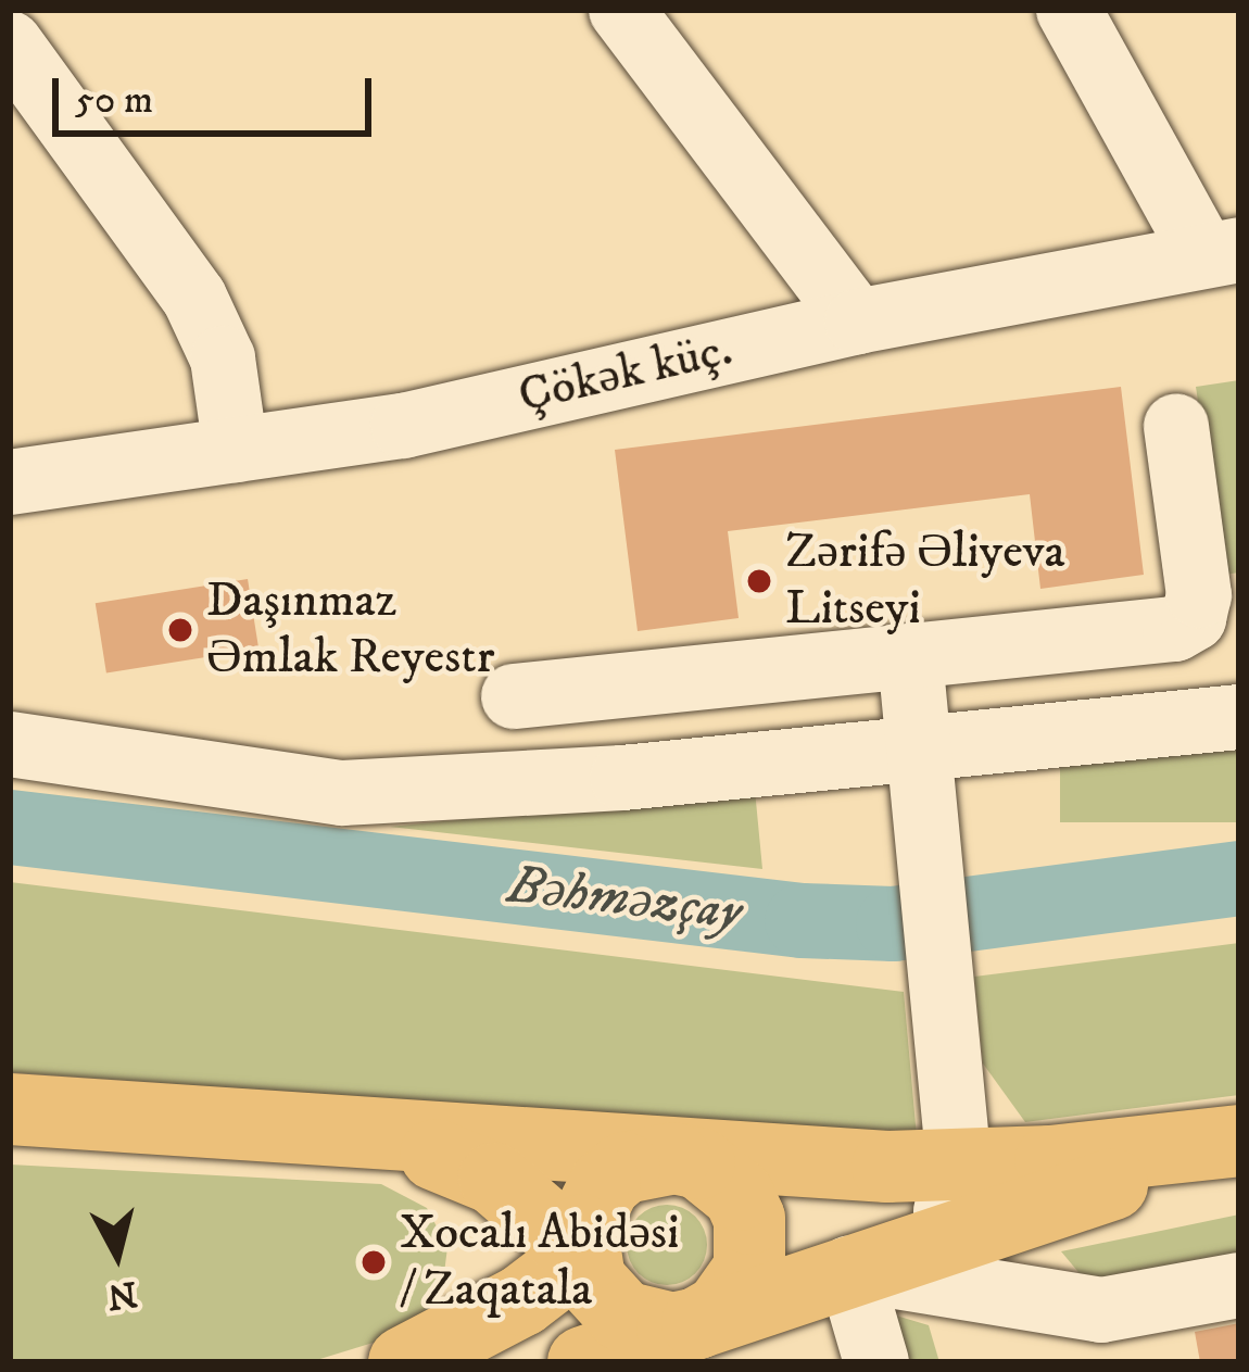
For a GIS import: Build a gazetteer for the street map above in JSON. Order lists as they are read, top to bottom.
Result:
{
  "streets": {
    "street": ["Çökək küç."]
  },
  "water": ["Bəhməzçay"],
  "places": ["Zərifə Əliyeva Litseyi", "Daşınmaz Əmlak Reyestr", "Xocalı Abidəsi / Zaqatala"],
  "scale_bar": "50 m",
  "north": "bottom"
}
